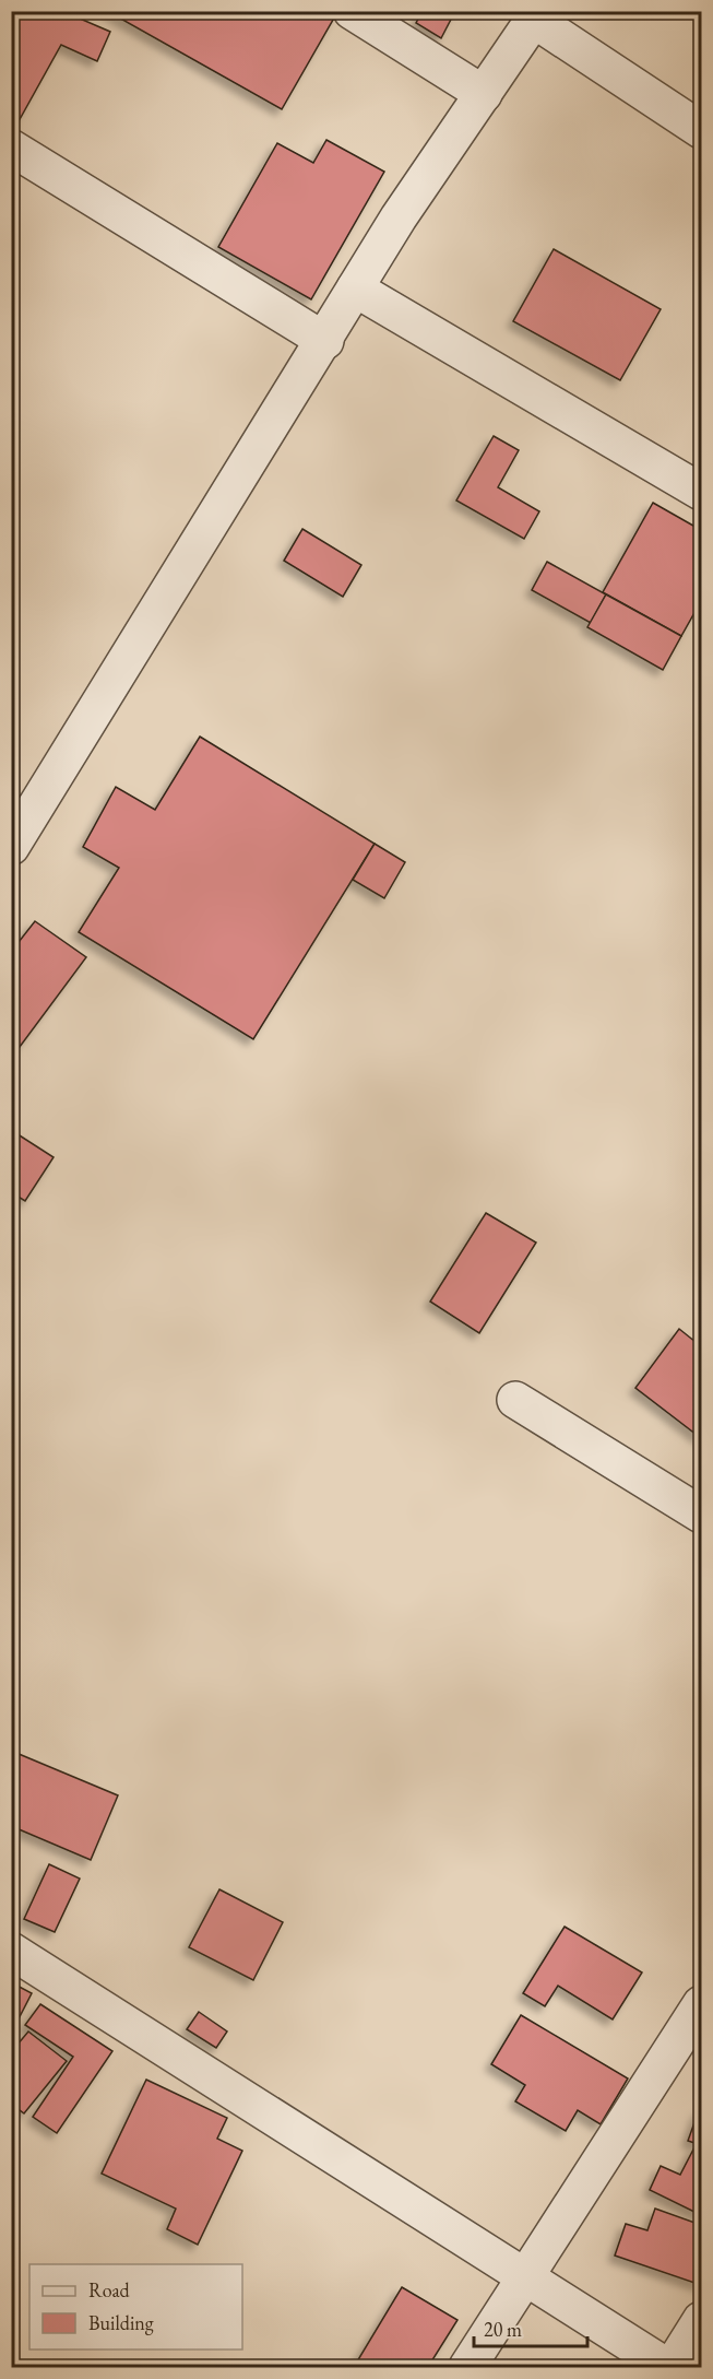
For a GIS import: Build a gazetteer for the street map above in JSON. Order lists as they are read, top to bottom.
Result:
{
  "legend": ["Road", "Building"],
  "scale_bar": "20 m"
}
